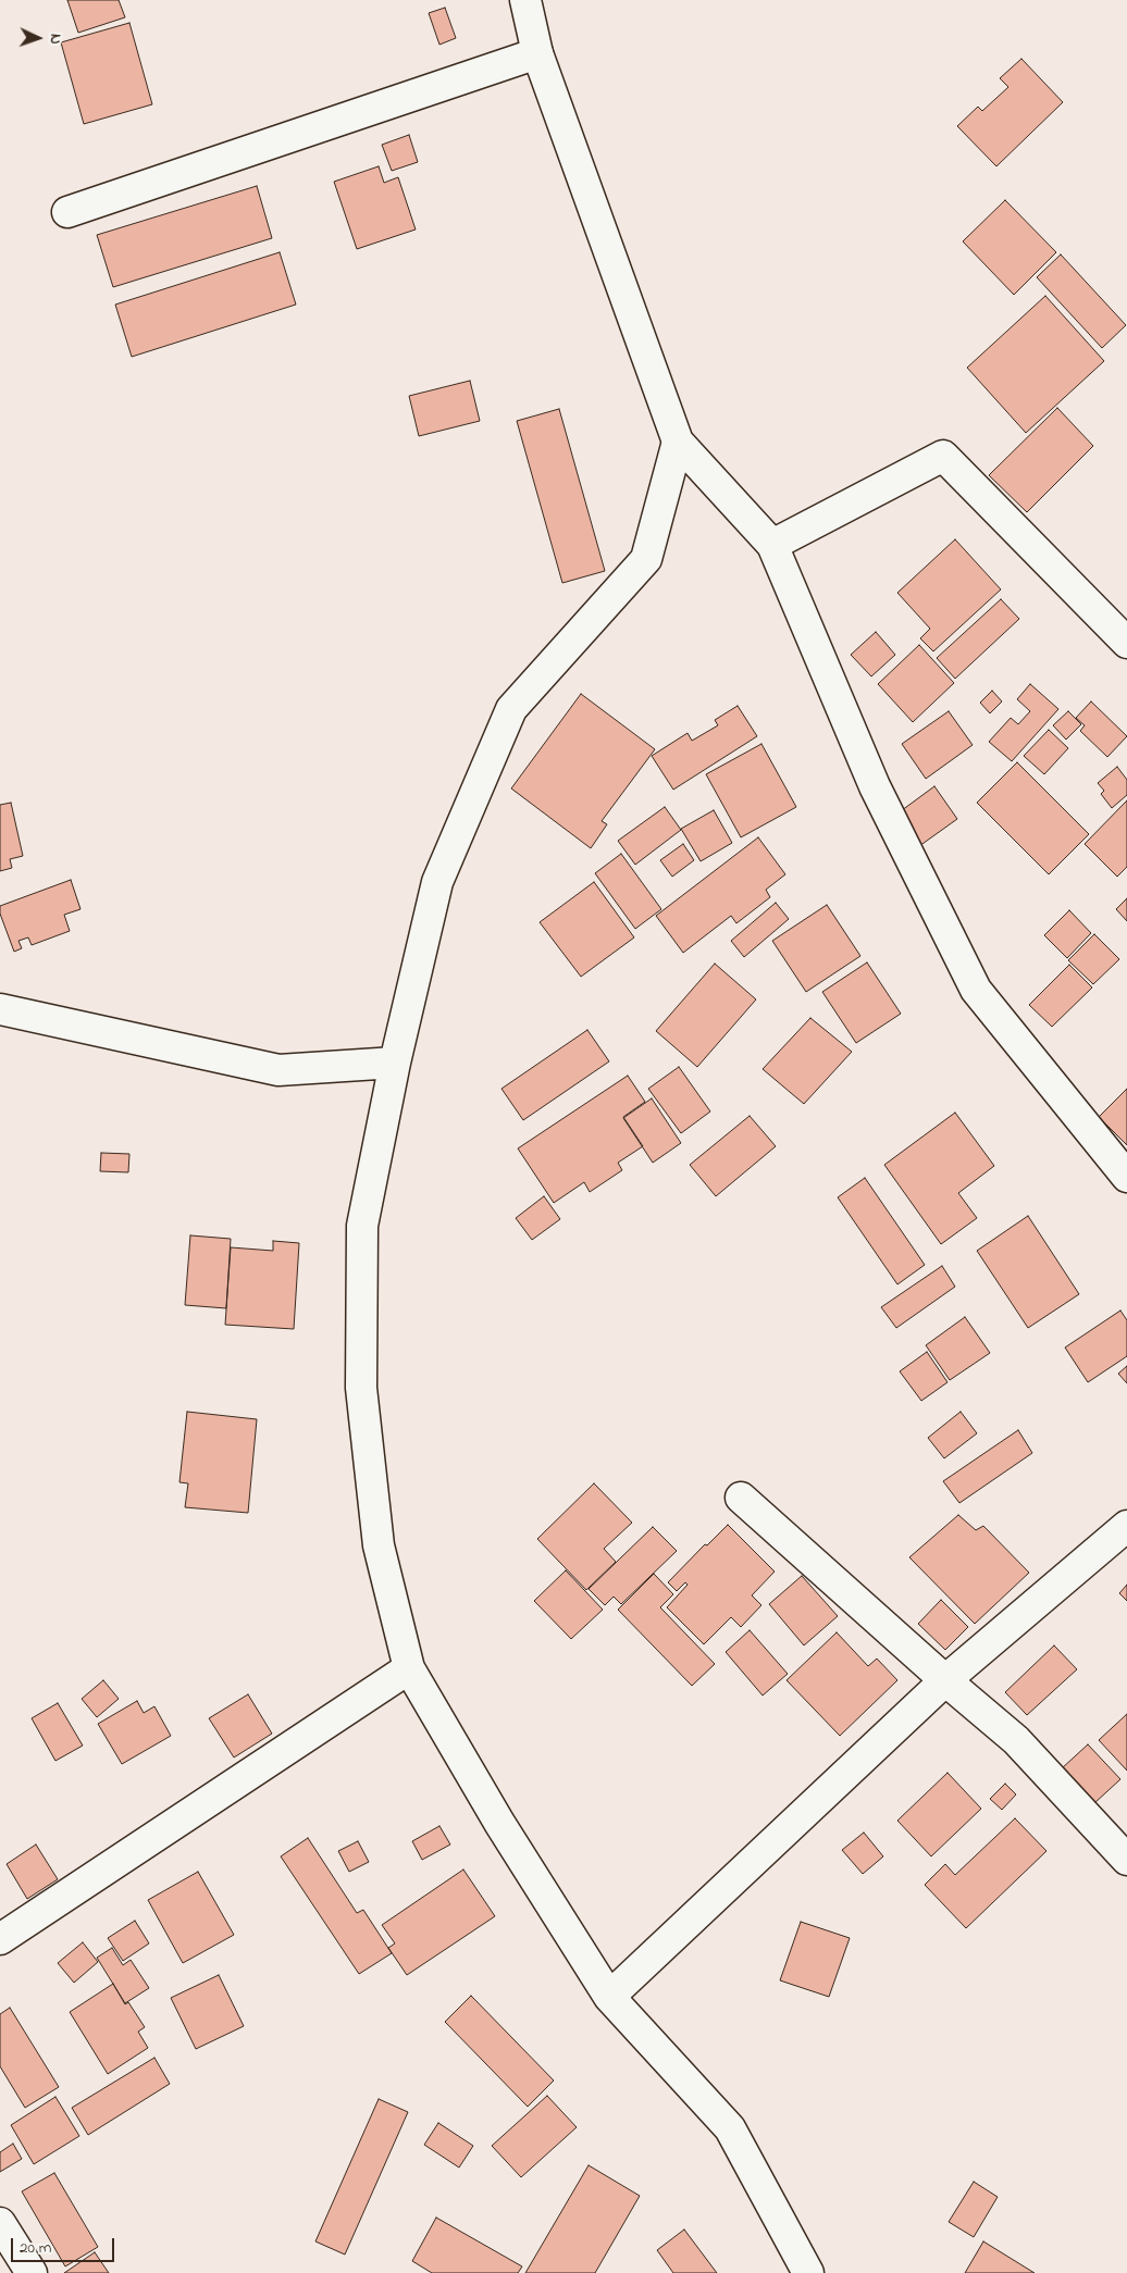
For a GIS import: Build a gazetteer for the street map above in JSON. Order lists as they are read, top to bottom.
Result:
{
  "scale_bar": "20 m",
  "north": "right"
}
